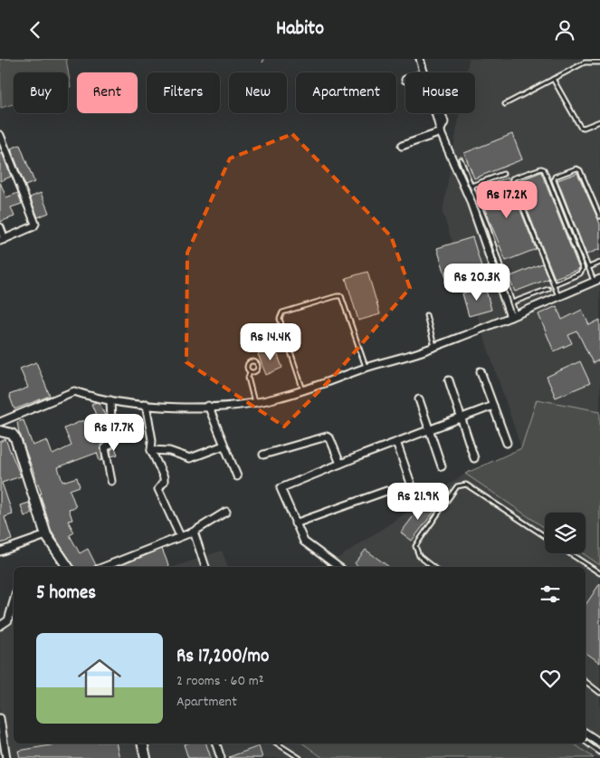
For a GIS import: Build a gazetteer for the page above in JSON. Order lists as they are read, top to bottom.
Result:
{
  "page": {
    "header": "Habito",
    "chip": [
      "Buy",
      "Rent",
      "Filters",
      "New",
      "Apartment",
      "House"
    ],
    "price": [
      "Rs 17.2K",
      "Rs 20.3K",
      "Rs 14.4K",
      "Rs 17.7K",
      "Rs 21.9K"
    ],
    "heading": "5 homes",
    "list": [
      {
        "name": "Rs 17,200/mo",
        "note": "2 rooms · 60 m² · Apartment"
      }
    ]
  }
}
